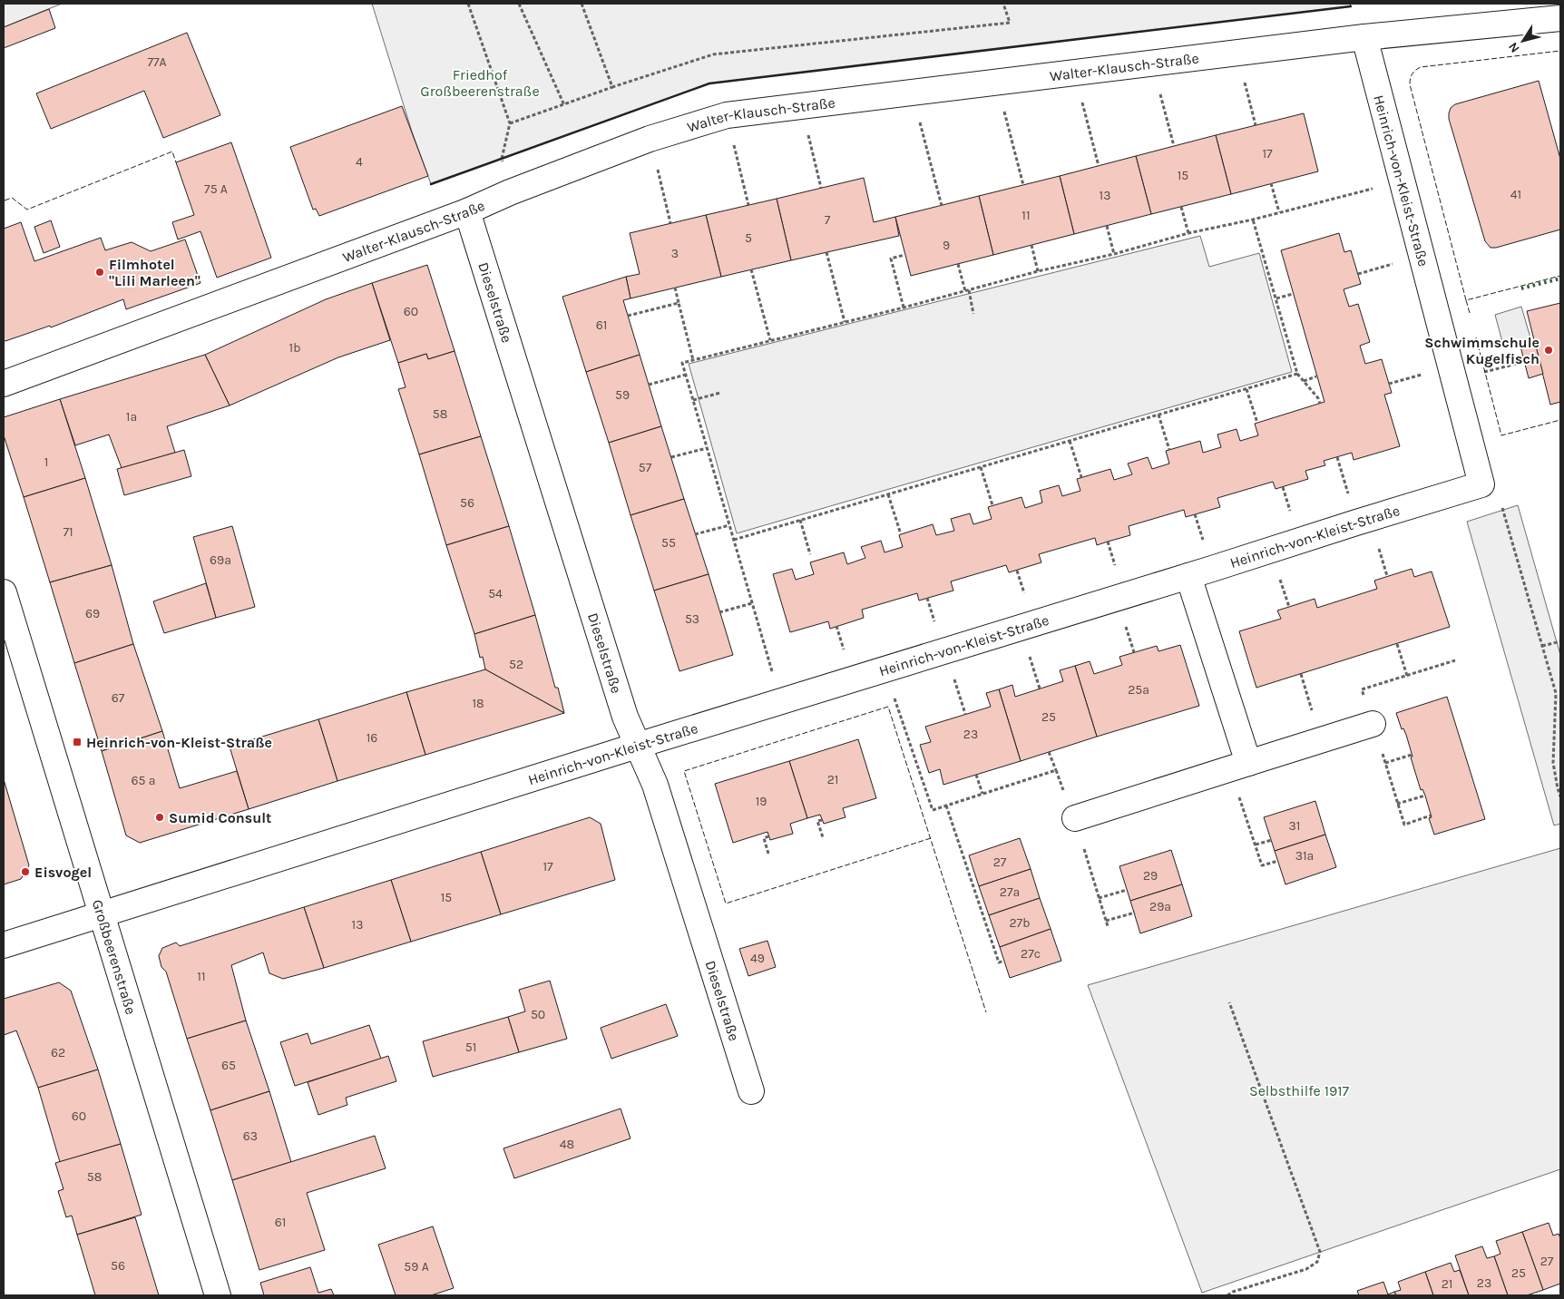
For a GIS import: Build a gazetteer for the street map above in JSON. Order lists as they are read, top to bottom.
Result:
{
  "streets": {
    "street": [
      "Walter-Klausch-Straße",
      "Heinrich-von-Kleist-Straße",
      "Dieselstraße",
      "Großbeerenstraße"
    ]
  },
  "crossings": [
    ["Walter-Klausch-Straße", "Heinrich-von-Kleist-Straße"],
    ["Walter-Klausch-Straße", "Dieselstraße"],
    ["Heinrich-von-Kleist-Straße", "Dieselstraße"],
    ["Heinrich-von-Kleist-Straße", "Großbeerenstraße"]
  ],
  "parks": ["Friedhof Großbeerenstraße", "Selbsthilfe 1917"],
  "places": {
    "other": [
      "Filmhotel \"Lili Marleen\"",
      "Schwimmschule Kugelfisch",
      "Sumid Consult",
      "Eisvogel"
    ],
    "transit": ["Heinrich-von-Kleist-Straße"]
  },
  "house_numbers": [
    "77A",
    "17",
    "4",
    "15",
    "75 A",
    "41",
    "13",
    "11",
    "7",
    "5",
    "9",
    "3",
    "60",
    "61",
    "1b",
    "59",
    "58",
    "1a",
    "1",
    "57",
    "56",
    "71",
    "55",
    "69a",
    "54",
    "69",
    "53",
    "52",
    "25a",
    "67",
    "18",
    "25",
    "23",
    "16",
    "21",
    "65 a",
    "19",
    "31",
    "31a",
    "27",
    "17",
    "29",
    "27a",
    "15",
    "29a",
    "27b",
    "13",
    "27c",
    "49",
    "11",
    "50",
    "51",
    "62",
    "65",
    "60",
    "63",
    "48",
    "58",
    "61",
    "27",
    "56",
    "59 A",
    "25",
    "23",
    "21"
  ],
  "north": "bottom left"
}
